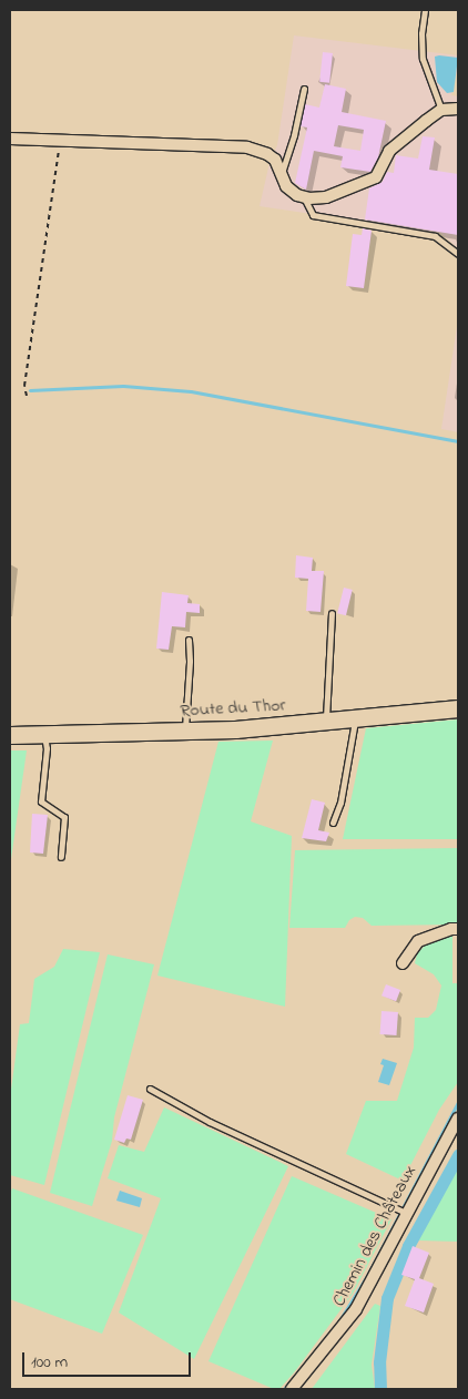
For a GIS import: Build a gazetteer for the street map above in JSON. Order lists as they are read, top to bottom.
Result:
{
  "streets": {
    "street": ["Route du Thor", "Chemin des Châteaux"]
  },
  "scale_bar": "100 m"
}
